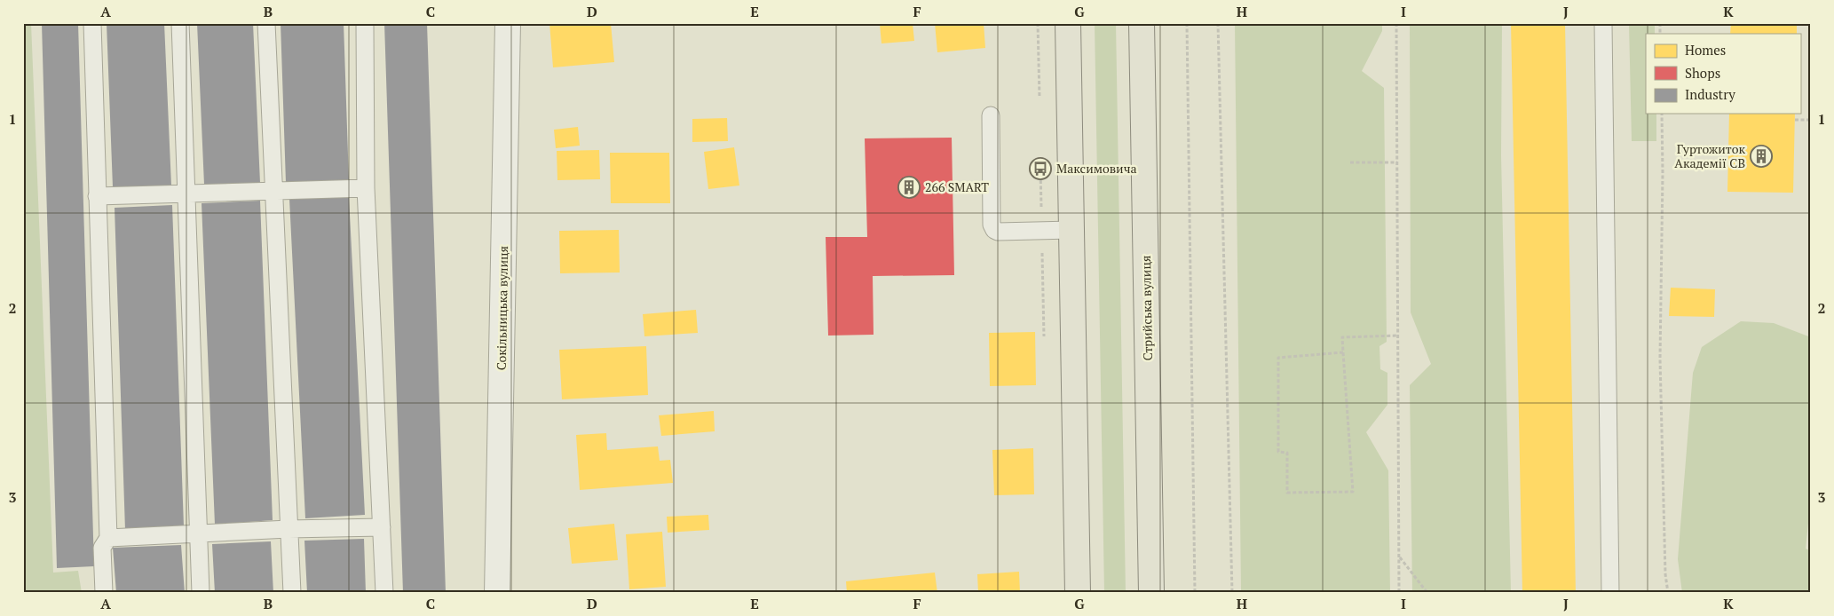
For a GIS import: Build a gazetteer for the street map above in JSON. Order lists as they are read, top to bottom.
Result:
{
  "streets": {
    "main road": ["Стрийська вулиця"],
    "street": ["Сокільницька вулиця"]
  },
  "places": {
    "building": ["Гуртожиток Академії СВ", "266 SMART"],
    "bus stop": ["Максимовича"]
  },
  "legend": ["Homes", "Shops", "Industry"],
  "grid": {
    "columns": [
      "A",
      "B",
      "C",
      "D",
      "E",
      "F",
      "G",
      "H",
      "I",
      "J",
      "K"
    ],
    "rows": ["1", "2", "3"]
  }
}
